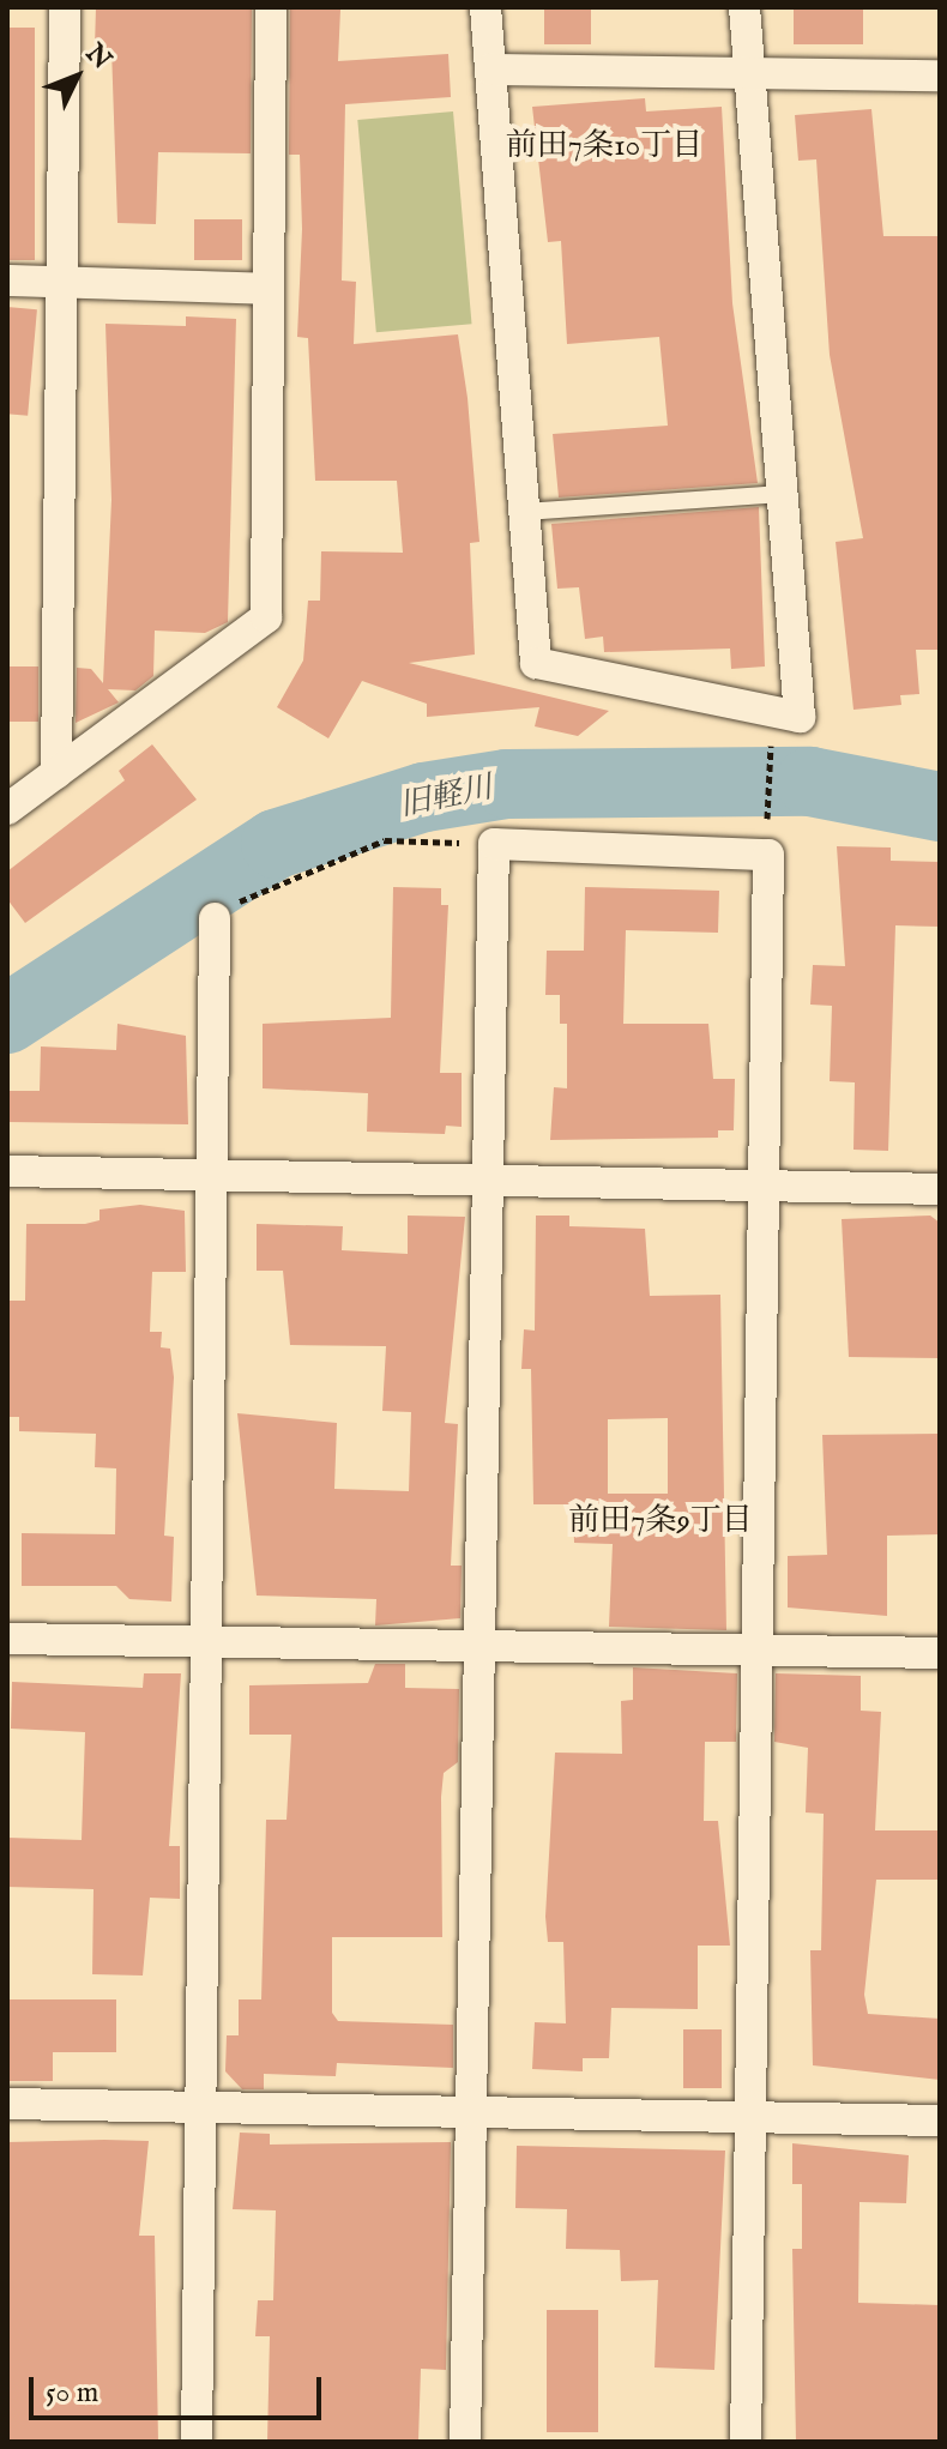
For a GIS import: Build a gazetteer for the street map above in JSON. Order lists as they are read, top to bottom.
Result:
{
  "districts": ["前田7条10丁目", "前田7条9丁目"],
  "water": ["旧軽川"],
  "scale_bar": "50 m",
  "north": "top right"
}
